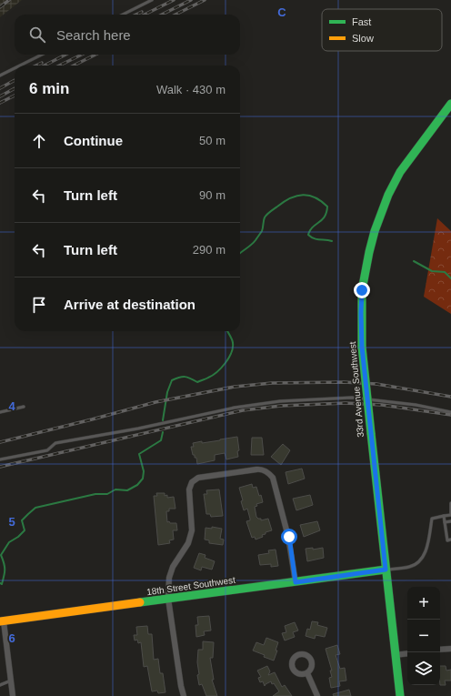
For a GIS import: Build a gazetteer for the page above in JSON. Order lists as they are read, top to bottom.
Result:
{
  "streets": {
    "street": ["33rd Avenue Southwest", "18th Street Southwest"]
  },
  "crossings": [
    ["33rd Avenue Southwest", "18th Street Southwest"]
  ],
  "legend": ["Fast", "Slow"],
  "page": {
    "search": "Search here",
    "heading": ["6 min", "Walk · 430 m"],
    "list": [
      ["Continue", "50 m"],
      ["Turn left", "90 m"],
      ["Turn left", "290 m"],
      "Arrive at destination"
    ],
    "map_buttons": ["+", "−"]
  },
  "grid": {
    "columns": ["C"],
    "rows": ["4", "5", "6"]
  }
}
